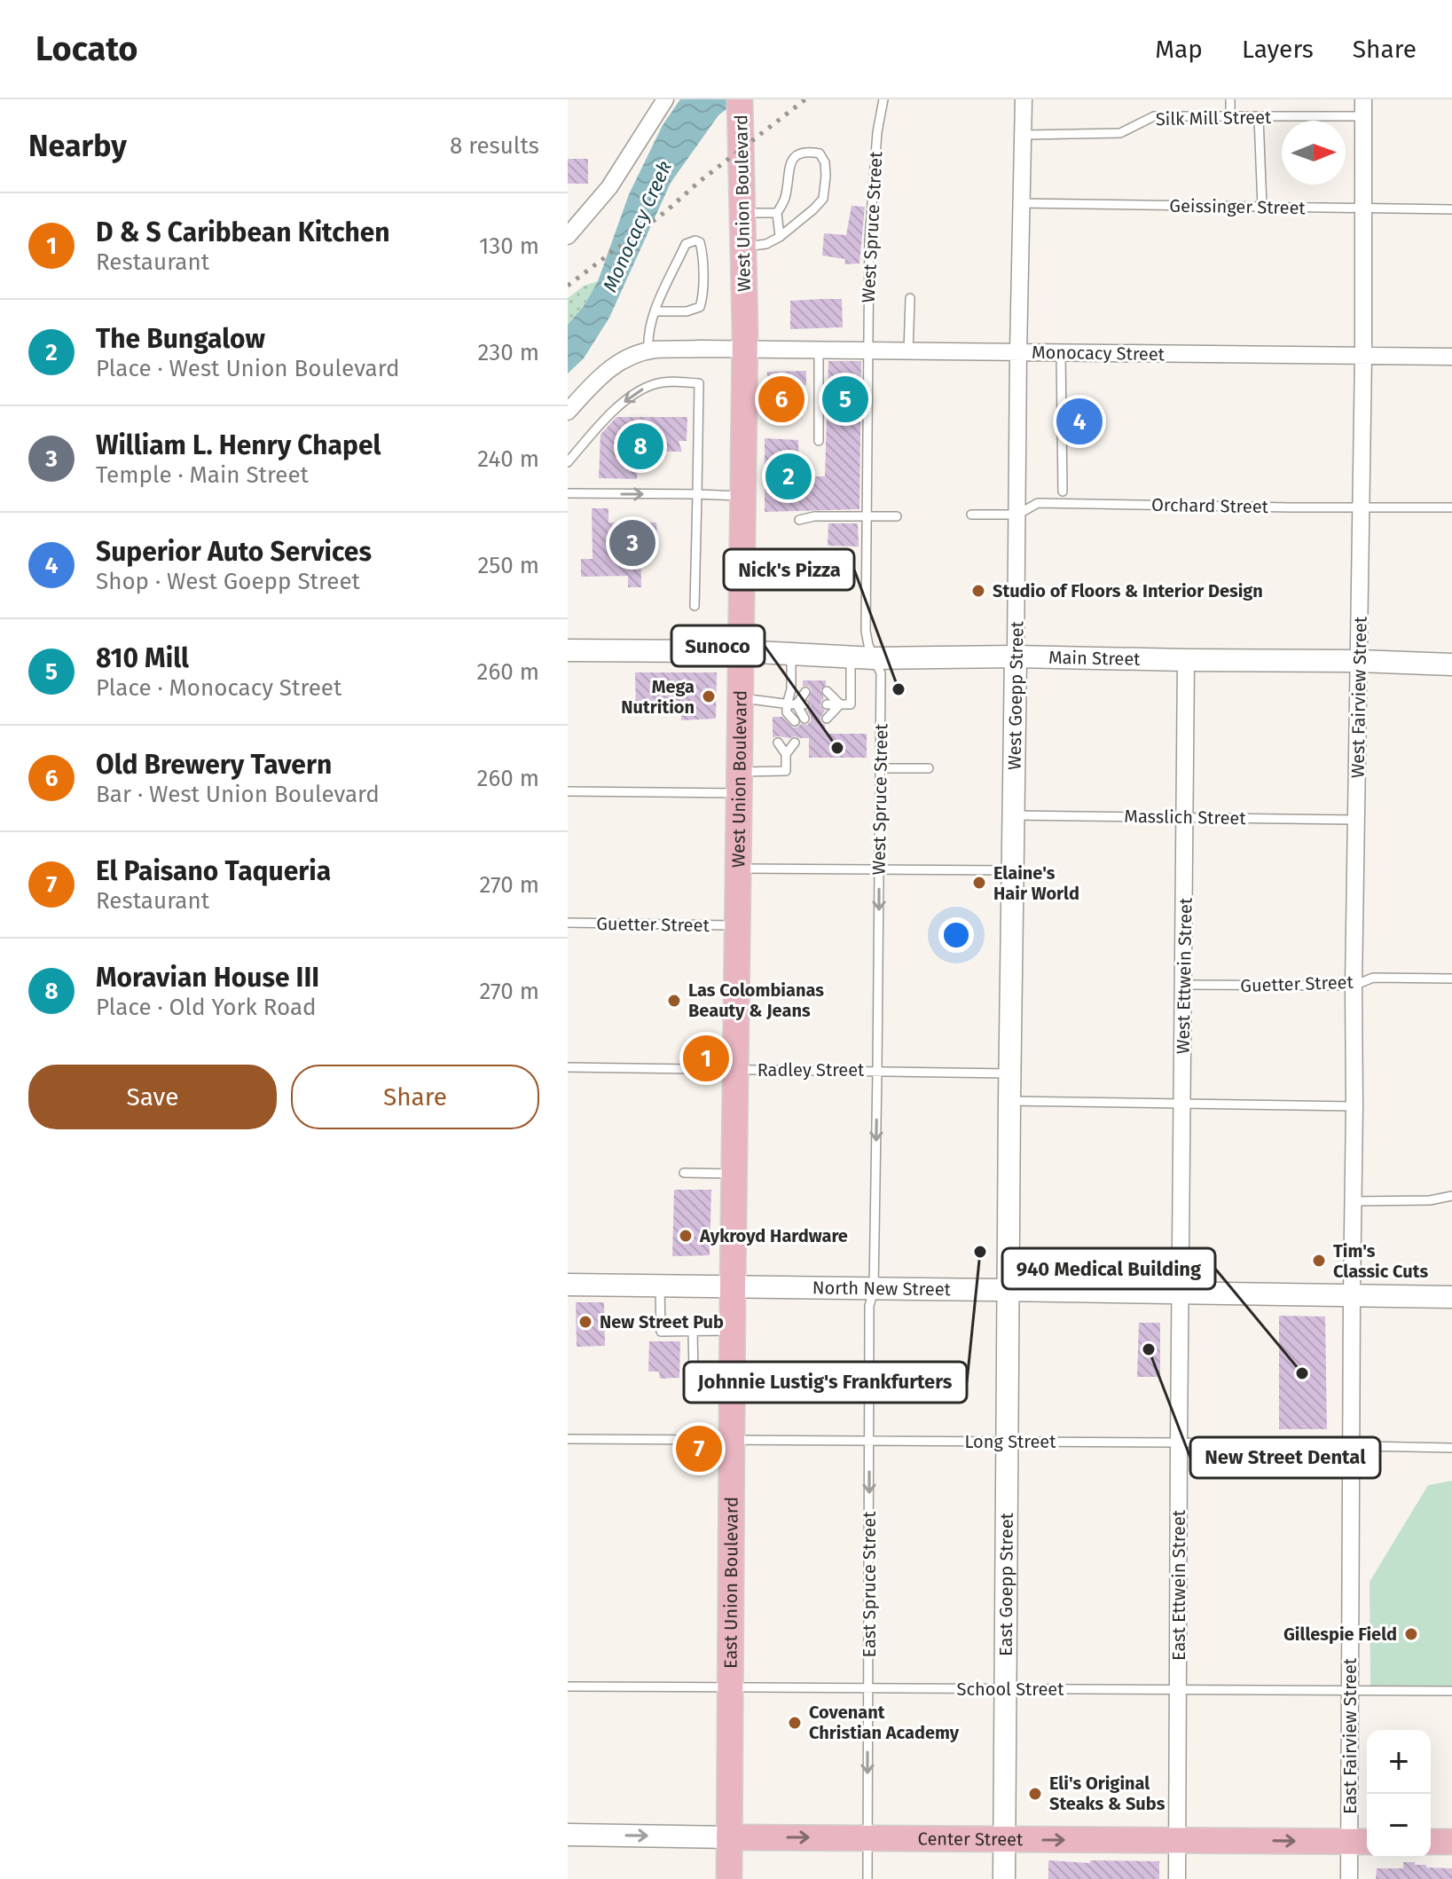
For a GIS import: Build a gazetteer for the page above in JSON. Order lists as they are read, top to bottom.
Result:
{
  "streets": {
    "main road": ["West Union Boulevard", "East Union Boulevard", "Center Street"],
    "street": [
      "Monocacy Street",
      "Main Street",
      "West Goepp Street",
      "West Fairview Street",
      "West Ettwein Street",
      "North New Street",
      "East Goepp Street",
      "East Ettwein Street",
      "East Fairview Street"
    ],
    "lane": [
      "Silk Mill Street",
      "Geissinger Street",
      "West Spruce Street",
      "Orchard Street",
      "Masslich Street",
      "Guetter Street",
      "Radley Street",
      "Long Street",
      "East Spruce Street",
      "School Street"
    ]
  },
  "crossings": [
    ["Silk Mill Street", "West Goepp Street"],
    ["Silk Mill Street", "West Fairview Street"],
    ["West Union Boulevard", "Monocacy Street"],
    ["West Union Boulevard", "Main Street"],
    ["West Union Boulevard", "Guetter Street"],
    ["West Union Boulevard", "Radley Street"],
    ["West Union Boulevard", "North New Street"],
    ["West Union Boulevard", "East Union Boulevard"],
    ["Geissinger Street", "West Goepp Street"],
    ["Geissinger Street", "West Fairview Street"],
    ["West Spruce Street", "Monocacy Street"],
    ["West Spruce Street", "Main Street"],
    ["West Spruce Street", "Radley Street"],
    ["West Spruce Street", "North New Street"],
    ["West Spruce Street", "East Spruce Street"],
    ["Monocacy Street", "West Goepp Street"],
    ["Monocacy Street", "West Fairview Street"],
    ["Orchard Street", "West Goepp Street"],
    ["Orchard Street", "West Fairview Street"],
    ["Main Street", "West Goepp Street"],
    ["Main Street", "West Fairview Street"],
    ["Main Street", "West Ettwein Street"],
    ["West Goepp Street", "Masslich Street"],
    ["West Goepp Street", "Radley Street"],
    ["West Goepp Street", "North New Street"],
    ["West Goepp Street", "East Goepp Street"],
    ["West Fairview Street", "Masslich Street"],
    ["West Fairview Street", "Guetter Street"],
    ["West Fairview Street", "North New Street"],
    ["West Fairview Street", "East Fairview Street"],
    ["Masslich Street", "West Ettwein Street"],
    ["Guetter Street", "West Ettwein Street"],
    ["West Ettwein Street", "North New Street"],
    ["West Ettwein Street", "East Ettwein Street"],
    ["North New Street", "East Union Boulevard"],
    ["North New Street", "East Spruce Street"],
    ["North New Street", "East Goepp Street"],
    ["North New Street", "East Ettwein Street"],
    ["North New Street", "East Fairview Street"],
    ["Long Street", "East Union Boulevard"],
    ["Long Street", "East Spruce Street"],
    ["Long Street", "East Goepp Street"],
    ["Long Street", "East Ettwein Street"],
    ["Long Street", "East Fairview Street"],
    ["East Union Boulevard", "School Street"],
    ["East Union Boulevard", "Center Street"],
    ["East Spruce Street", "School Street"],
    ["East Spruce Street", "Center Street"],
    ["East Goepp Street", "School Street"],
    ["East Goepp Street", "Center Street"],
    ["East Ettwein Street", "School Street"],
    ["East Ettwein Street", "Center Street"],
    ["School Street", "East Fairview Street"],
    ["East Fairview Street", "Center Street"]
  ],
  "one_way": ["West Spruce Street", "East Spruce Street", "Center Street"],
  "water": ["Monocacy Creek"],
  "places": [
    "Studio of Floors & Interior Design",
    "Nick's Pizza",
    "Mega Nutrition",
    "Sunoco",
    "Elaine's Hair World",
    "Las Colombianas Beauty & Jeans",
    "Aykroyd Hardware",
    "Johnnie Lustig's Frankfurters",
    "Tim's Classic Cuts",
    "New Street Pub",
    "New Street Dental",
    "940 Medical Building",
    "Gillespie Field",
    "Covenant Christian Academy",
    "Eli's Original Steaks & Subs"
  ],
  "north": "right",
  "page": {
    "header": "Locato",
    "nav": ["Map", "Layers", "Share"],
    "heading": ["Nearby", "8 results"],
    "list": [
      {
        "mark": "1",
        "name": "D & S Caribbean Kitchen",
        "note": "Restaurant",
        "value": "130 m"
      },
      {
        "mark": "2",
        "name": "The Bungalow",
        "note": "Place · West Union Boulevard",
        "value": "230 m"
      },
      {
        "mark": "3",
        "name": "William L. Henry Chapel",
        "note": "Temple · Main Street",
        "value": "240 m"
      },
      {
        "mark": "4",
        "name": "Superior Auto Services",
        "note": "Shop · West Goepp Street",
        "value": "250 m"
      },
      {
        "mark": "5",
        "name": "810 Mill",
        "note": "Place · Monocacy Street",
        "value": "260 m"
      },
      {
        "mark": "6",
        "name": "Old Brewery Tavern",
        "note": "Bar · West Union Boulevard",
        "value": "260 m"
      },
      {
        "mark": "7",
        "name": "El Paisano Taqueria",
        "note": "Restaurant",
        "value": "270 m"
      },
      {
        "mark": "8",
        "name": "Moravian House III",
        "note": "Place · Old York Road",
        "value": "270 m"
      }
    ],
    "pins": [
      "5",
      "6",
      "4",
      "8",
      "2",
      "3",
      "1",
      "7"
    ],
    "buttons": ["Save", "Share"],
    "map_buttons": ["+", "−"]
  }
}
